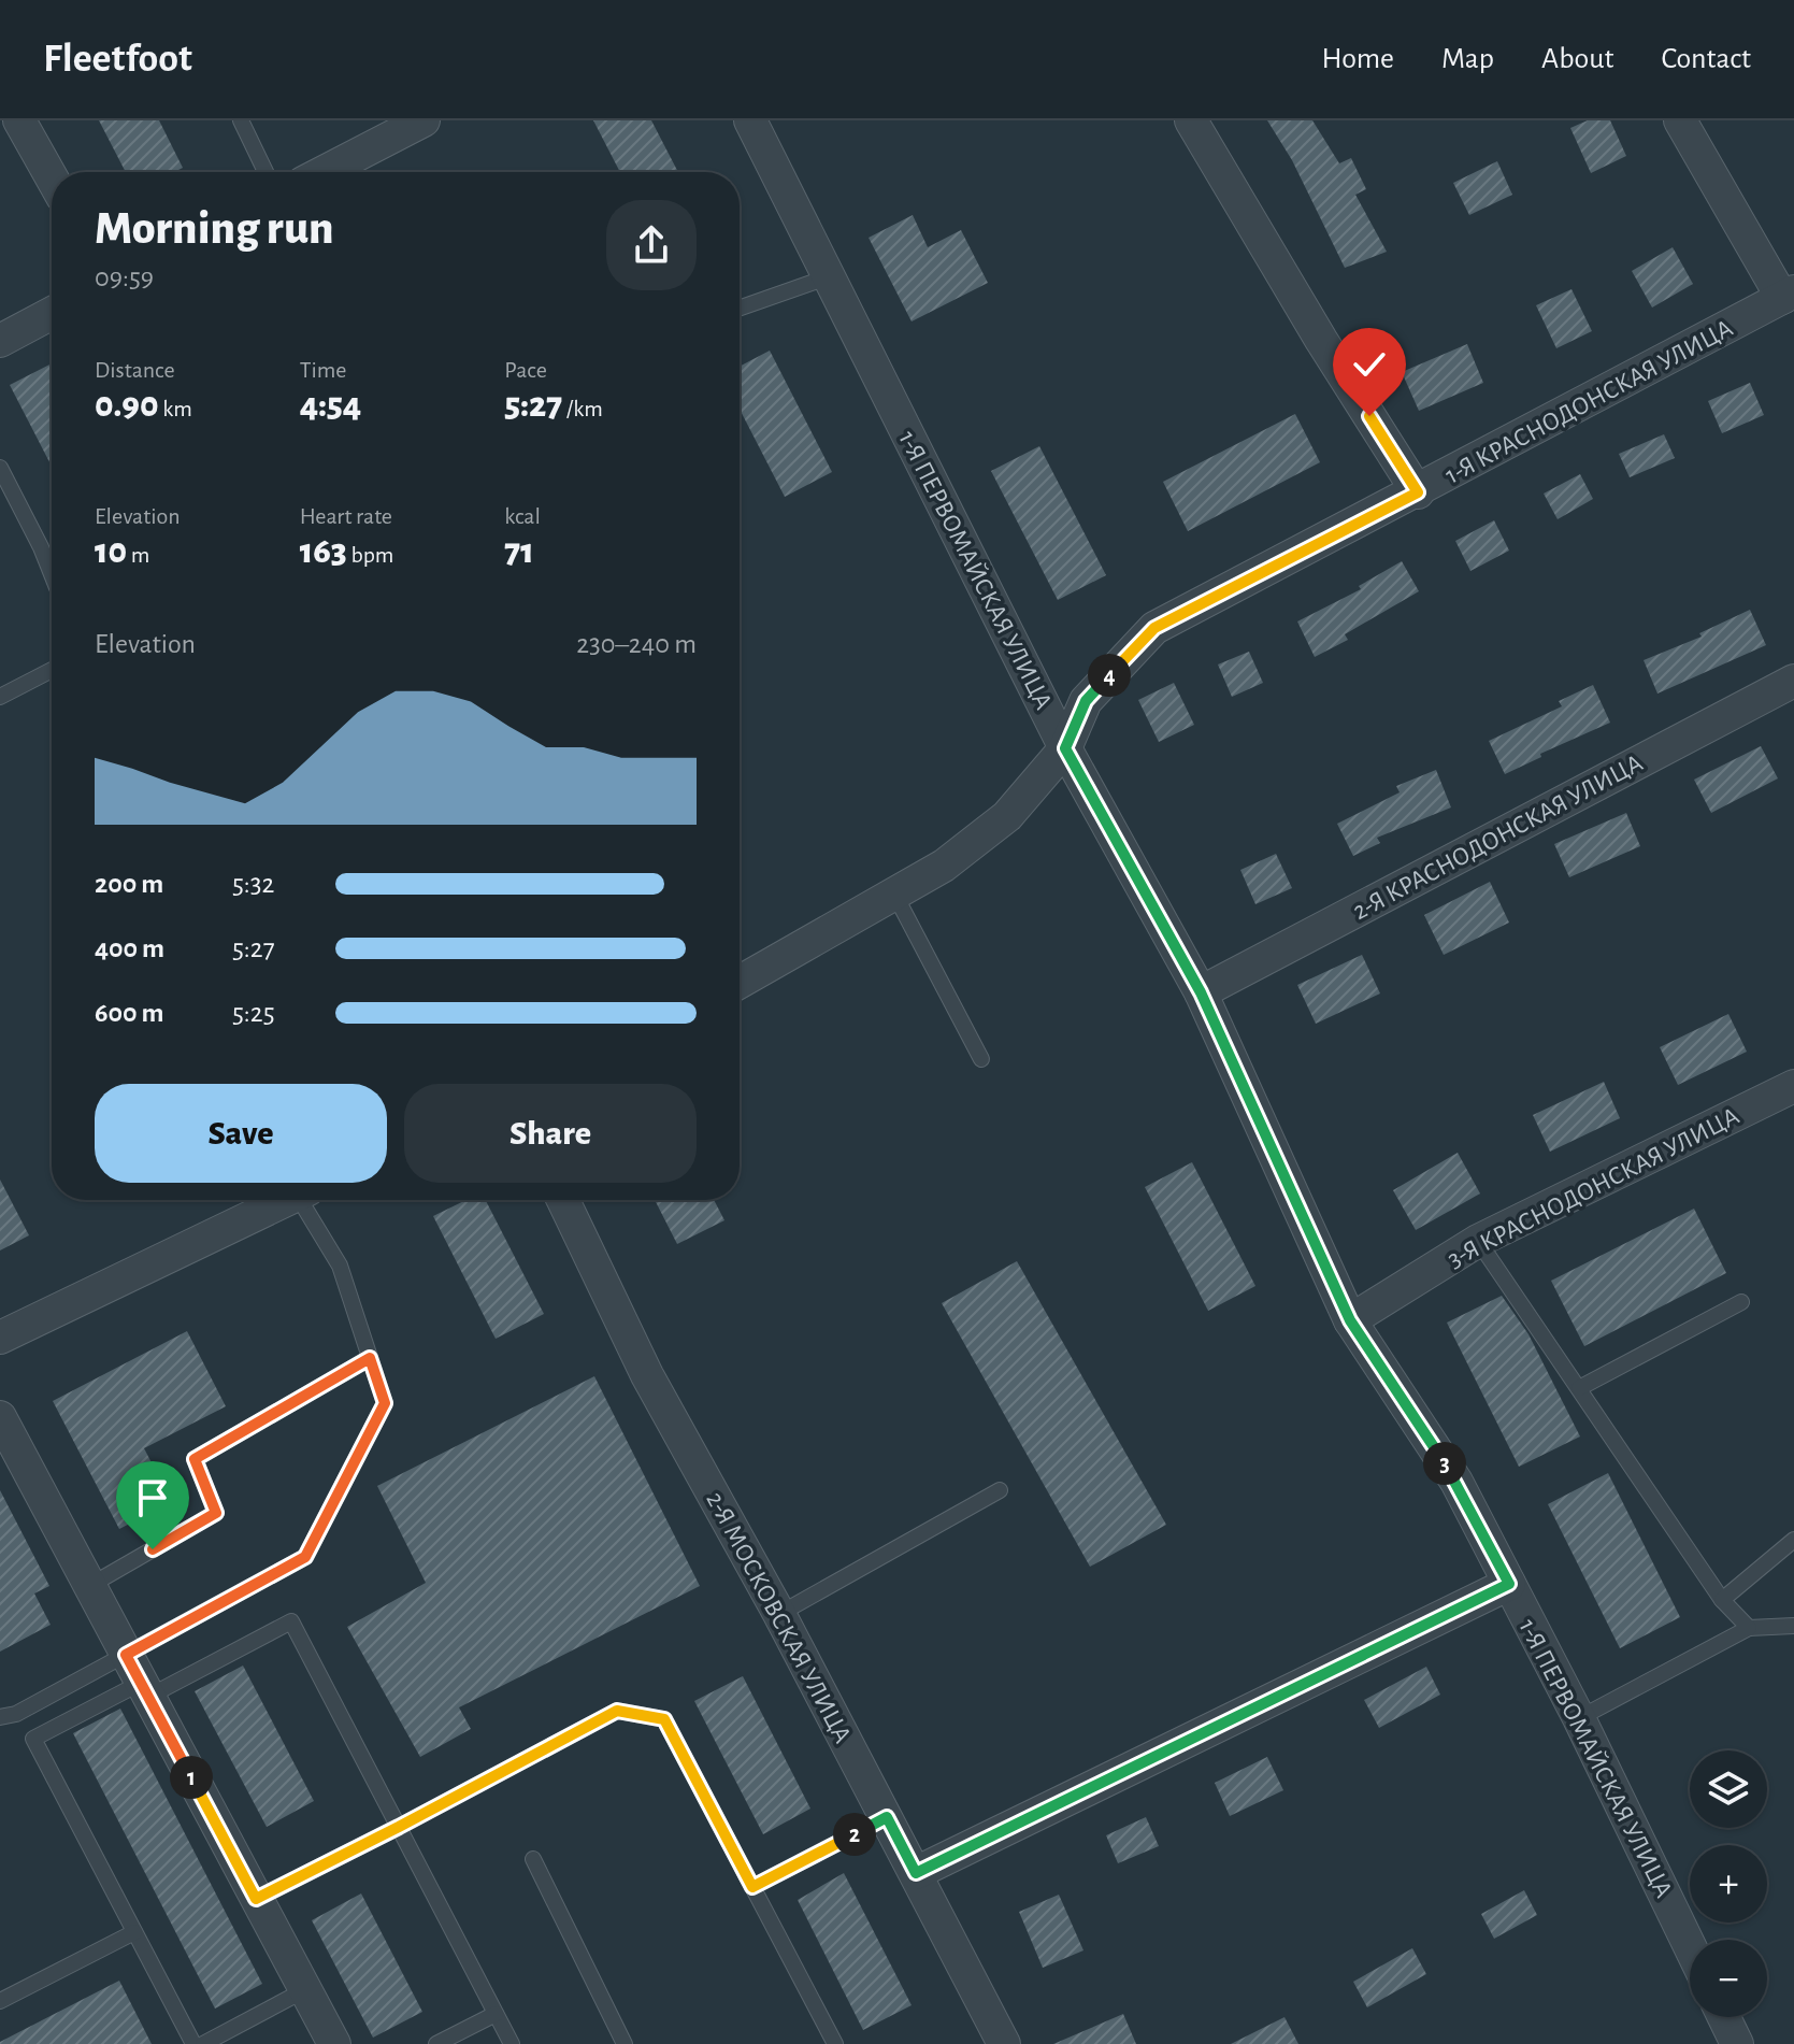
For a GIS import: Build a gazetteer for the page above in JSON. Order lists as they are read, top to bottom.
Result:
{
  "streets": {
    "street": [
      "1-Я КРАСНОДОНСКАЯ УЛИЦА",
      "1-Я ПЕРВОМАЙСКАЯ УЛИЦА",
      "2-Я КРАСНОДОНСКАЯ УЛИЦА",
      "3-Я КРАСНОДОНСКАЯ УЛИЦА",
      "2-Я МОСКОВСКАЯ УЛИЦА"
    ]
  },
  "crossings": [
    ["1-Я КРАСНОДОНСКАЯ УЛИЦА", "1-Я ПЕРВОМАЙСКАЯ УЛИЦА"],
    ["1-Я ПЕРВОМАЙСКАЯ УЛИЦА", "2-Я КРАСНОДОНСКАЯ УЛИЦА"],
    ["1-Я ПЕРВОМАЙСКАЯ УЛИЦА", "3-Я КРАСНОДОНСКАЯ УЛИЦА"]
  ],
  "page": {
    "header": "Fleetfoot",
    "nav": [
      "Home",
      "Map",
      "About",
      "Contact"
    ],
    "heading": ["Morning run", "09:59"],
    "stats": [
      ["Distance", "0.90 km"],
      ["Time", "4:54"],
      ["Pace", "5:27 /km"],
      ["Elevation", "10 m"],
      ["Heart rate", "163 bpm"],
      ["kcal", "71"]
    ],
    "chart": ["Elevation", "230–240 m"],
    "pins": [
      "4",
      "3",
      "1",
      "2"
    ],
    "list": [
      {
        "name": "200 m",
        "note": "5:32"
      },
      {
        "name": "400 m",
        "note": "5:27"
      },
      {
        "name": "600 m",
        "note": "5:25"
      }
    ],
    "buttons": ["Save", "Share"],
    "map_buttons": ["+", "−"]
  }
}
